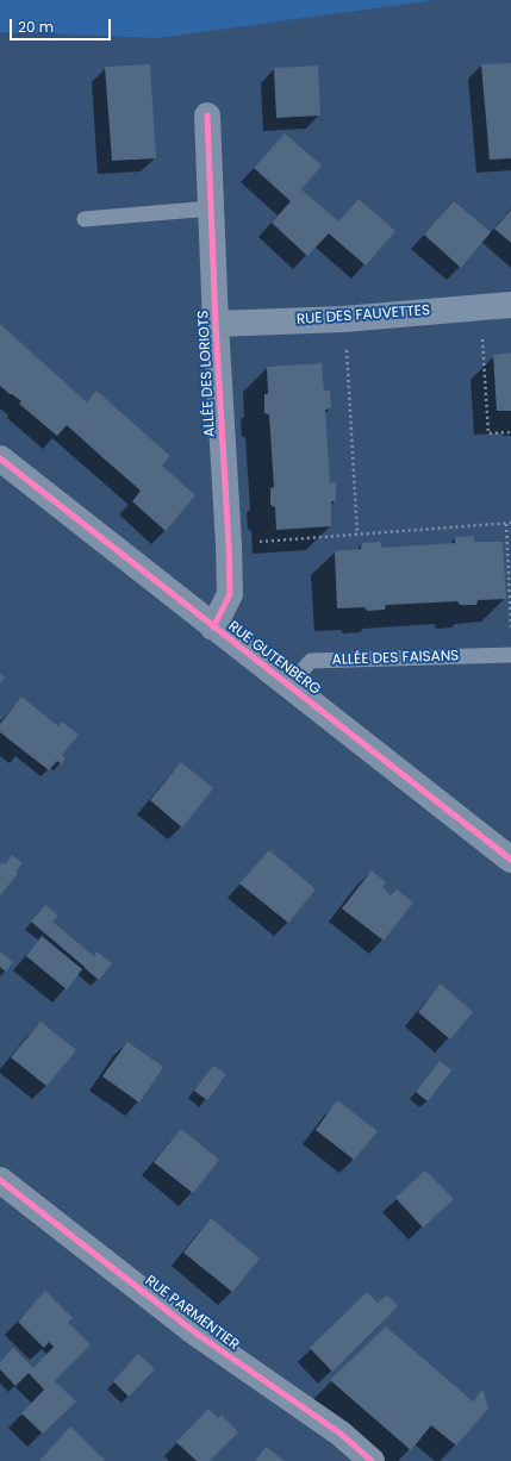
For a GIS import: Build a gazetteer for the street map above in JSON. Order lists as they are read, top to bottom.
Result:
{
  "streets": {
    "street": [
      "RUE DES FAUVETTES",
      "ALLÉE DES LORIOTS",
      "RUE GUTENBERG",
      "RUE PARMENTIER"
    ],
    "lane": ["ALLÉE DES FAISANS"]
  },
  "crossings": [
    ["RUE DES FAUVETTES", "ALLÉE DES LORIOTS"],
    ["ALLÉE DES LORIOTS", "RUE GUTENBERG"],
    ["RUE GUTENBERG", "ALLÉE DES FAISANS"]
  ],
  "scale_bar": "20 m"
}
